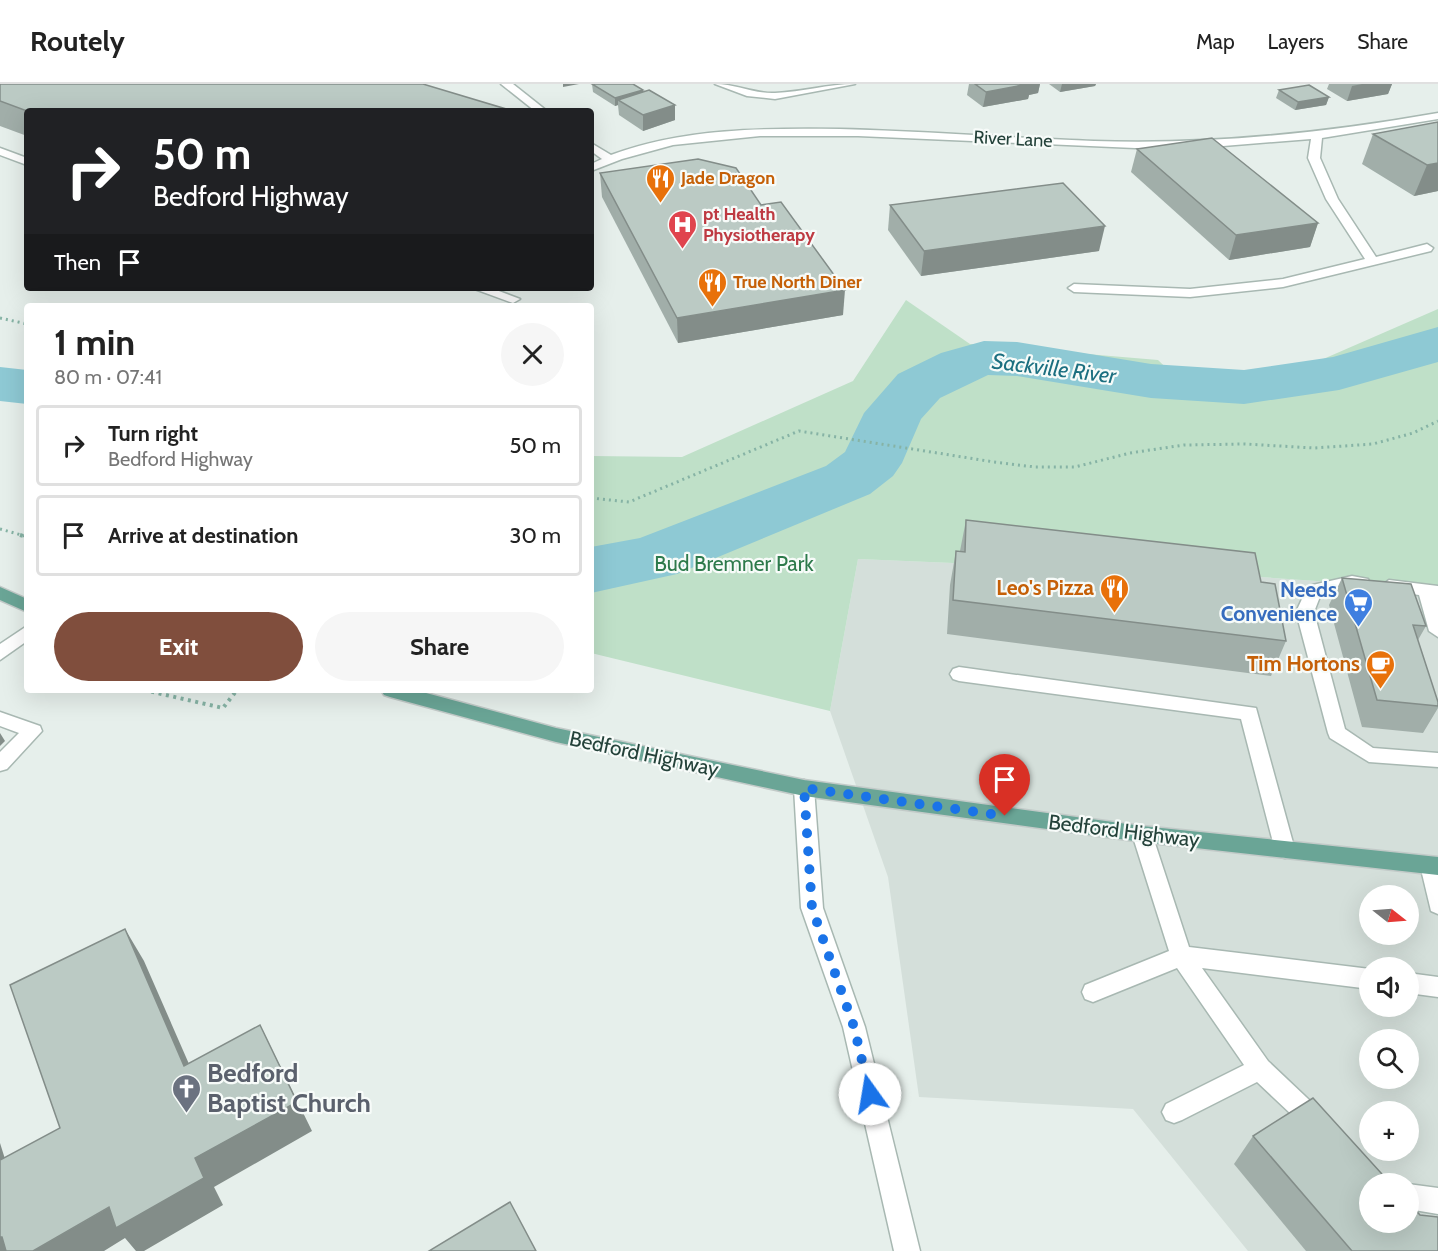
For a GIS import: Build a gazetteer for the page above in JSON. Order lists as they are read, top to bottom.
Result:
{
  "streets": {
    "main road": ["Bedford Highway"],
    "street": ["River Lane"]
  },
  "water": ["Sackville River"],
  "parks": ["Bud Bremner Park"],
  "places": {
    "restaurant": ["Jade Dragon", "True North Diner", "Leo's Pizza"],
    "hospital": ["pt Health Physiotherapy"],
    "supermarket": ["Needs Convenience"],
    "cafe": ["Tim Hortons"],
    "church": ["Bedford Baptist Church"]
  },
  "north": "right",
  "page": {
    "header": "Routely",
    "nav": ["Map", "Layers", "Share"],
    "turn": ["50 m", "Bedford Highway"],
    "then": "Then",
    "heading": ["1 min", "80 m · 07:41"],
    "list": [
      {
        "name": "Turn right",
        "note": "Bedford Highway",
        "value": "50 m"
      },
      {
        "name": "Arrive at destination",
        "value": "30 m"
      }
    ],
    "buttons": ["Exit", "Share"],
    "map_buttons": ["+", "−"]
  }
}
